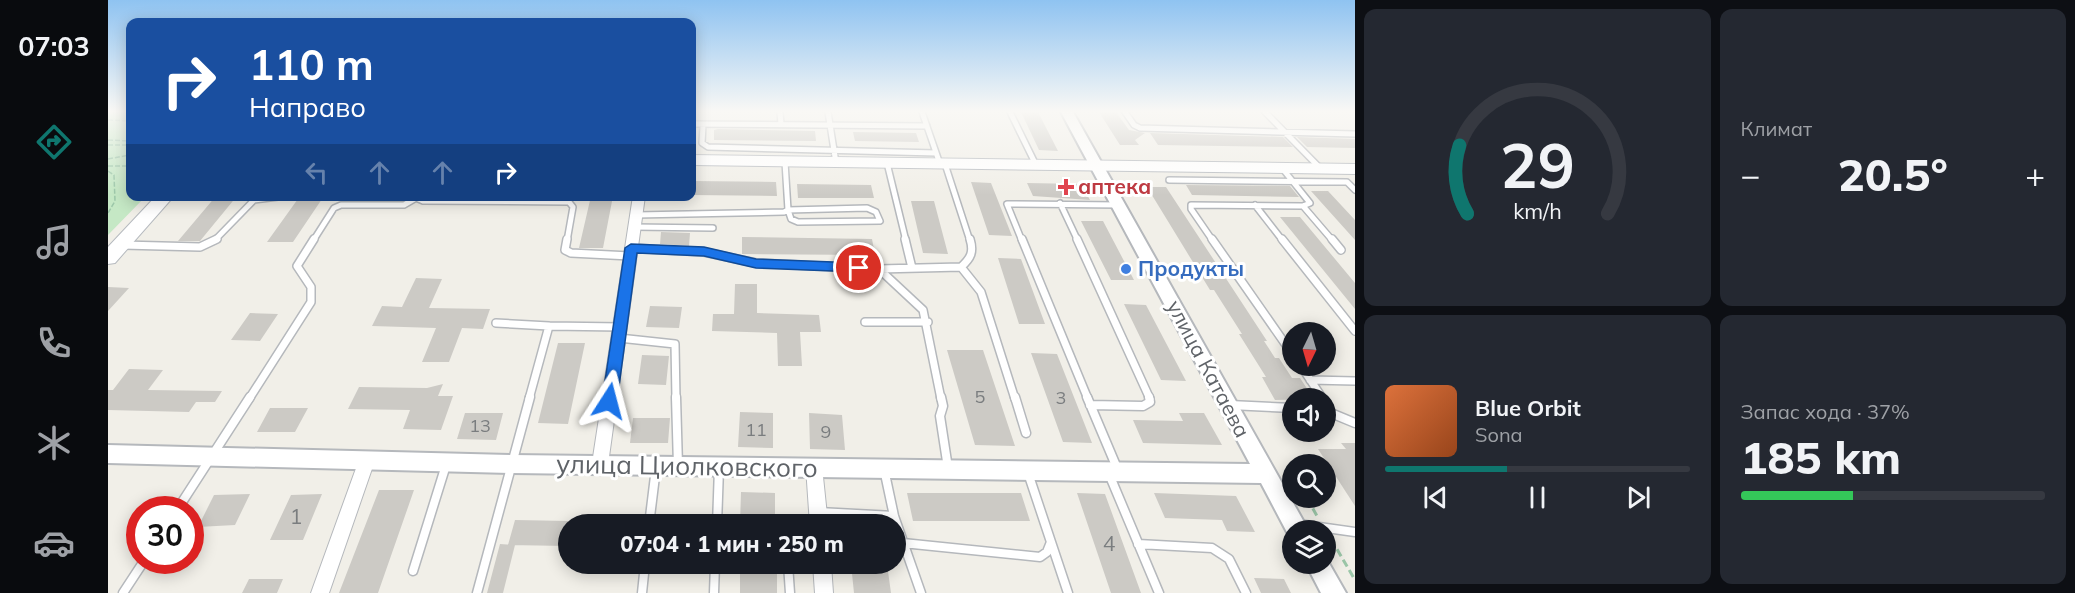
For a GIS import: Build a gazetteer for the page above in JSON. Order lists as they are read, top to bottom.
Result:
{
  "streets": {
    "street": ["улица Катаева", "улица Циолковского"]
  },
  "crossings": [
    ["улица Катаева", "улица Циолковского"]
  ],
  "places": {
    "health": ["аптека"],
    "other": ["Продукты"]
  },
  "house_numbers": [
    "5",
    "3",
    "13",
    "11",
    "9",
    "1",
    "4"
  ],
  "north": "bottom",
  "page": {
    "tabs": "07:03",
    "tile": [
      "Климат",
      ["Запас хода · 37%", "185 km"]
    ],
    "turn": ["110 m", "Направо"],
    "heat": ["−", "20.5°", "+"],
    "song": ["Blue Orbit", "Sona"],
    "limit": "30",
    "trip": "07:04 · 1 мин · 250 m",
    "gauge": ["29", "km/h"]
  }
}
